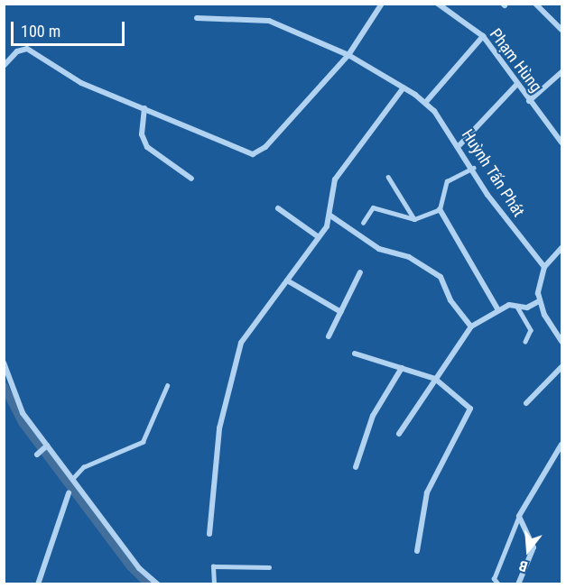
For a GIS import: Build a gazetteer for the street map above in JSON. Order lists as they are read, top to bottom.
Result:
{
  "streets": {
    "street": ["Phạm Hùng", "Huỳnh Tấn Phát"]
  },
  "scale_bar": "100 m",
  "north": "bottom"
}
